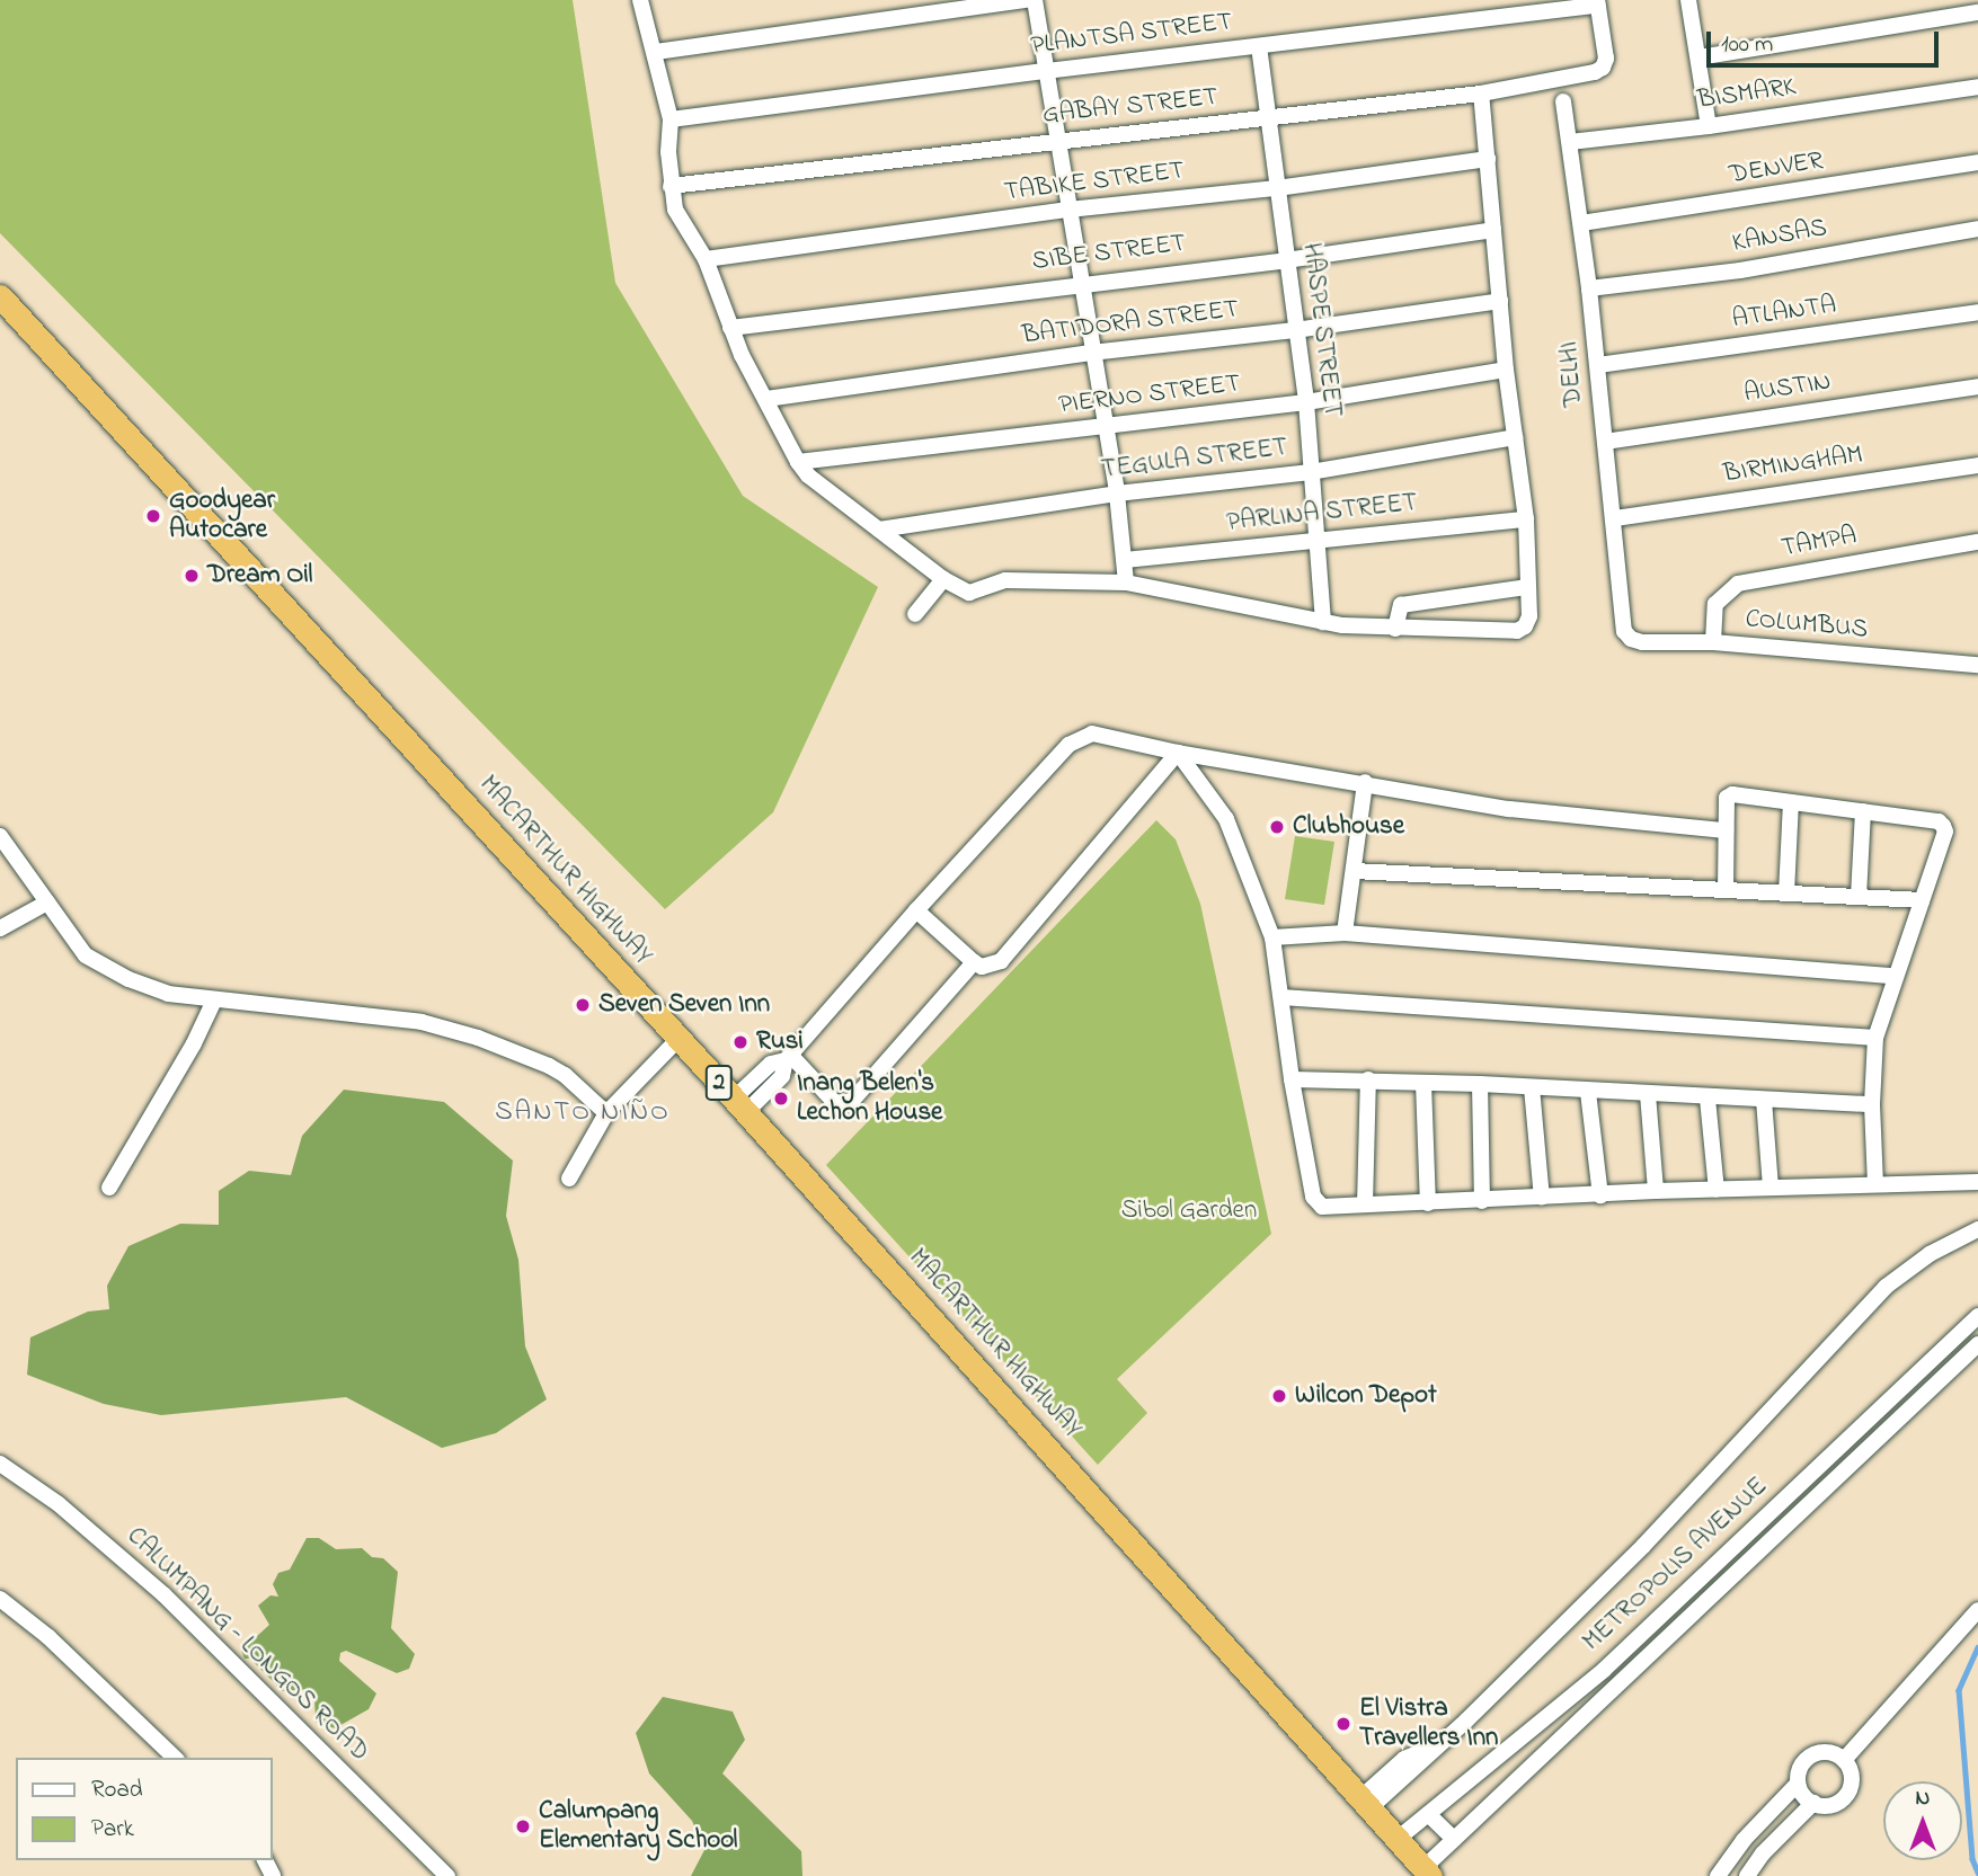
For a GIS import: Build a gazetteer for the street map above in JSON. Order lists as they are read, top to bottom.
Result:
{
  "streets": {
    "highway": ["MACARTHUR HIGHWAY", "2"],
    "street": [
      "PLANTSA STREET",
      "BISMARK",
      "GABAY STREET",
      "DENVER",
      "TABIKE STREET",
      "KANSAS",
      "SIBE STREET",
      "ATLANTA",
      "BATIDORA STREET",
      "HASPE STREET",
      "DELHI",
      "AUSTIN",
      "PIERNO STREET",
      "TEGULA STREET",
      "BIRMINGHAM",
      "PARLINA STREET",
      "TAMPA",
      "COLUMBUS",
      "METROPOLIS AVENUE",
      "CALUMPANG - LONGOS ROAD"
    ]
  },
  "crossings": [
    ["PLANTSA STREET", "GABAY STREET"],
    ["PLANTSA STREET", "HASPE STREET"],
    ["BISMARK", "DELHI"],
    ["GABAY STREET", "HASPE STREET"],
    ["DENVER", "DELHI"],
    ["TABIKE STREET", "HASPE STREET"],
    ["KANSAS", "DELHI"],
    ["SIBE STREET", "HASPE STREET"],
    ["ATLANTA", "DELHI"],
    ["BATIDORA STREET", "HASPE STREET"],
    ["HASPE STREET", "PIERNO STREET"],
    ["HASPE STREET", "TEGULA STREET"],
    ["HASPE STREET", "PARLINA STREET"],
    ["DELHI", "AUSTIN"],
    ["DELHI", "BIRMINGHAM"],
    ["DELHI", "COLUMBUS"],
    ["TAMPA", "COLUMBUS"],
    ["MACARTHUR HIGHWAY", "METROPOLIS AVENUE"]
  ],
  "districts": ["SANTO NIÑO"],
  "parks": ["Sibol Garden"],
  "places": [
    "Goodyear Autocare",
    "Dream Oil",
    "Clubhouse",
    "Seven Seven Inn",
    "Rusi",
    "Inang Belen's Lechon House",
    "Wilcon Depot",
    "El Vistra Travellers Inn",
    "Calumpang Elementary School"
  ],
  "legend": ["Road", "Park"],
  "scale_bar": "100 m",
  "north": "top"
}
